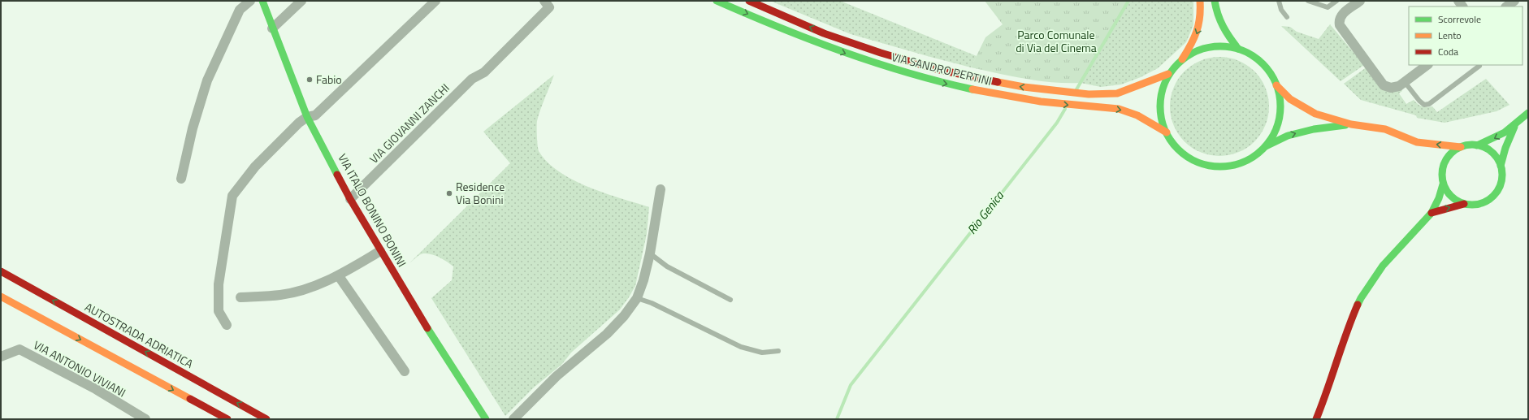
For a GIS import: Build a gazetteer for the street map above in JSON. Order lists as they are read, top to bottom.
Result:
{
  "streets": {
    "main road": ["VIA SANDRO PERTINI", "VIA ITALO BONINO BONINI", "AUTOSTRADA ADRIATICA"],
    "street": ["VIA GIOVANNI ZANCHI", "VIA ANTONIO VIVIANI"]
  },
  "crossings": [
    ["VIA GIOVANNI ZANCHI", "VIA ITALO BONINO BONINI"]
  ],
  "water": ["Rio Genica"],
  "parks": ["Parco Comunale di Via del Cinema"],
  "places": ["Fabio", "Residence Via Bonini"],
  "legend": ["Scorrevole", "Lento", "Coda"]
}
